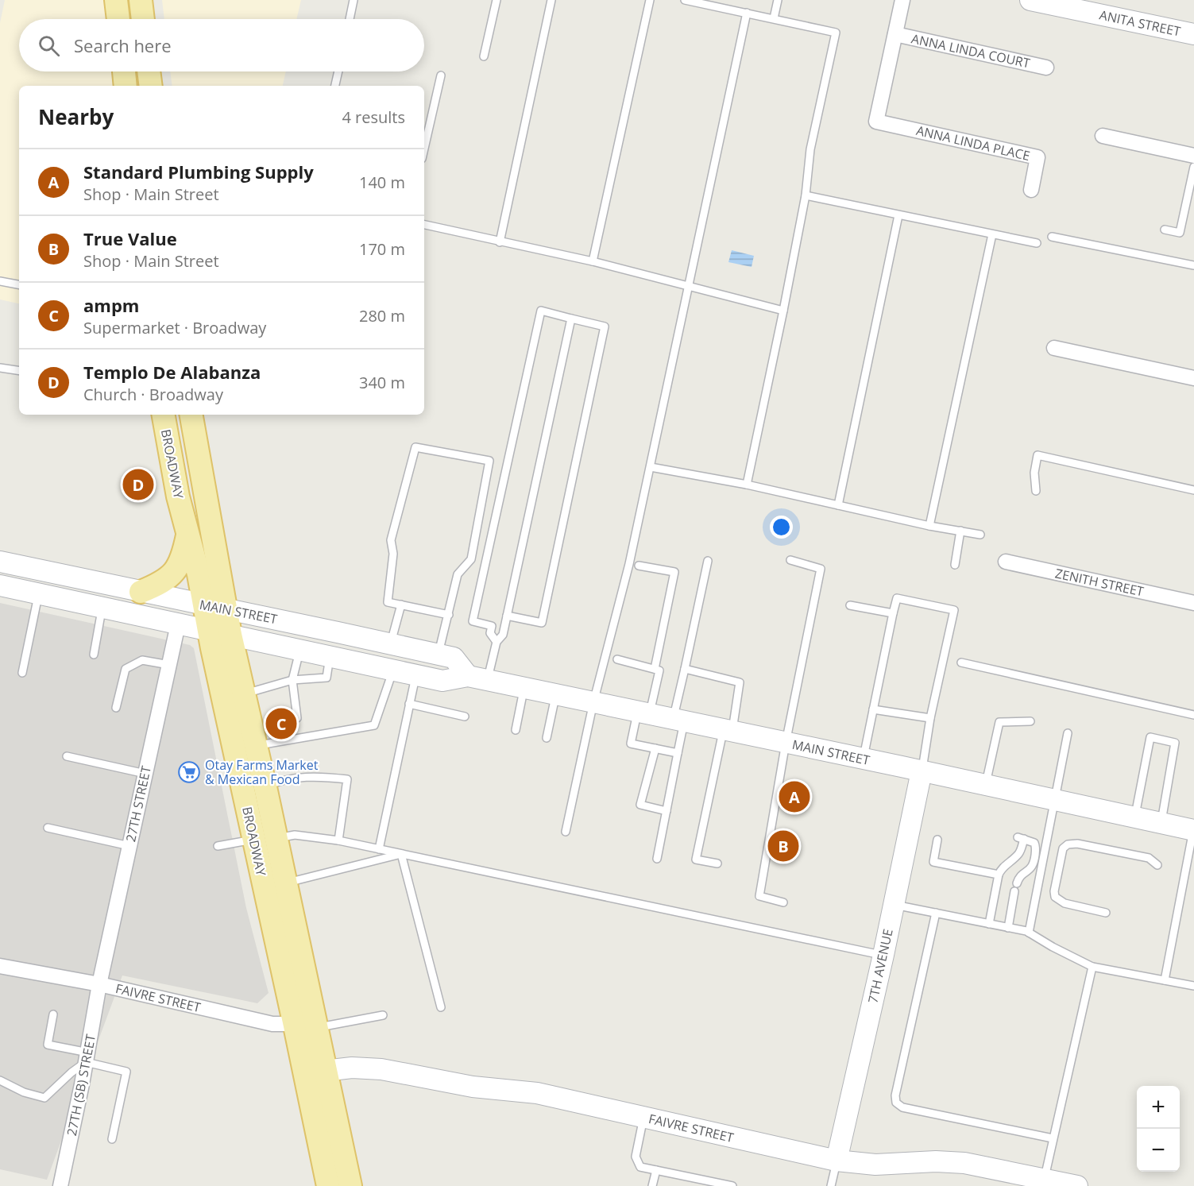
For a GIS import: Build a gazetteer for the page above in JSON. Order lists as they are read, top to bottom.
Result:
{
  "streets": {
    "main road": [
      "ANITA STREET",
      "BROADWAY",
      "MAIN STREET",
      "7TH AVENUE",
      "FAIVRE STREET"
    ],
    "street": [
      "ANNA LINDA COURT",
      "ANNA LINDA PLACE",
      "ZENITH STREET",
      "27TH STREET",
      "27TH (SB) STREET"
    ]
  },
  "crossings": [
    ["ANNA LINDA COURT", "ANNA LINDA PLACE"],
    ["BROADWAY", "MAIN STREET"],
    ["BROADWAY", "FAIVRE STREET"],
    ["MAIN STREET", "27TH STREET"],
    ["MAIN STREET", "7TH AVENUE"],
    ["27TH STREET", "FAIVRE STREET"],
    ["27TH STREET", "27TH (SB) STREET"],
    ["7TH AVENUE", "FAIVRE STREET"],
    ["FAIVRE STREET", "27TH (SB) STREET"]
  ],
  "places": {
    "supermarket": ["Otay Farms Market & Mexican Food"]
  },
  "page": {
    "search": "Search here",
    "heading": ["Nearby", "4 results"],
    "list": [
      {
        "mark": "A",
        "name": "Standard Plumbing Supply",
        "note": "Shop · Main Street",
        "value": "140 m"
      },
      {
        "mark": "B",
        "name": "True Value",
        "note": "Shop · Main Street",
        "value": "170 m"
      },
      {
        "mark": "C",
        "name": "ampm",
        "note": "Supermarket · Broadway",
        "value": "280 m"
      },
      {
        "mark": "D",
        "name": "Templo De Alabanza",
        "note": "Church · Broadway",
        "value": "340 m"
      }
    ],
    "pins": [
      "D",
      "C",
      "A",
      "B"
    ],
    "map_buttons": ["+", "−"]
  }
}
